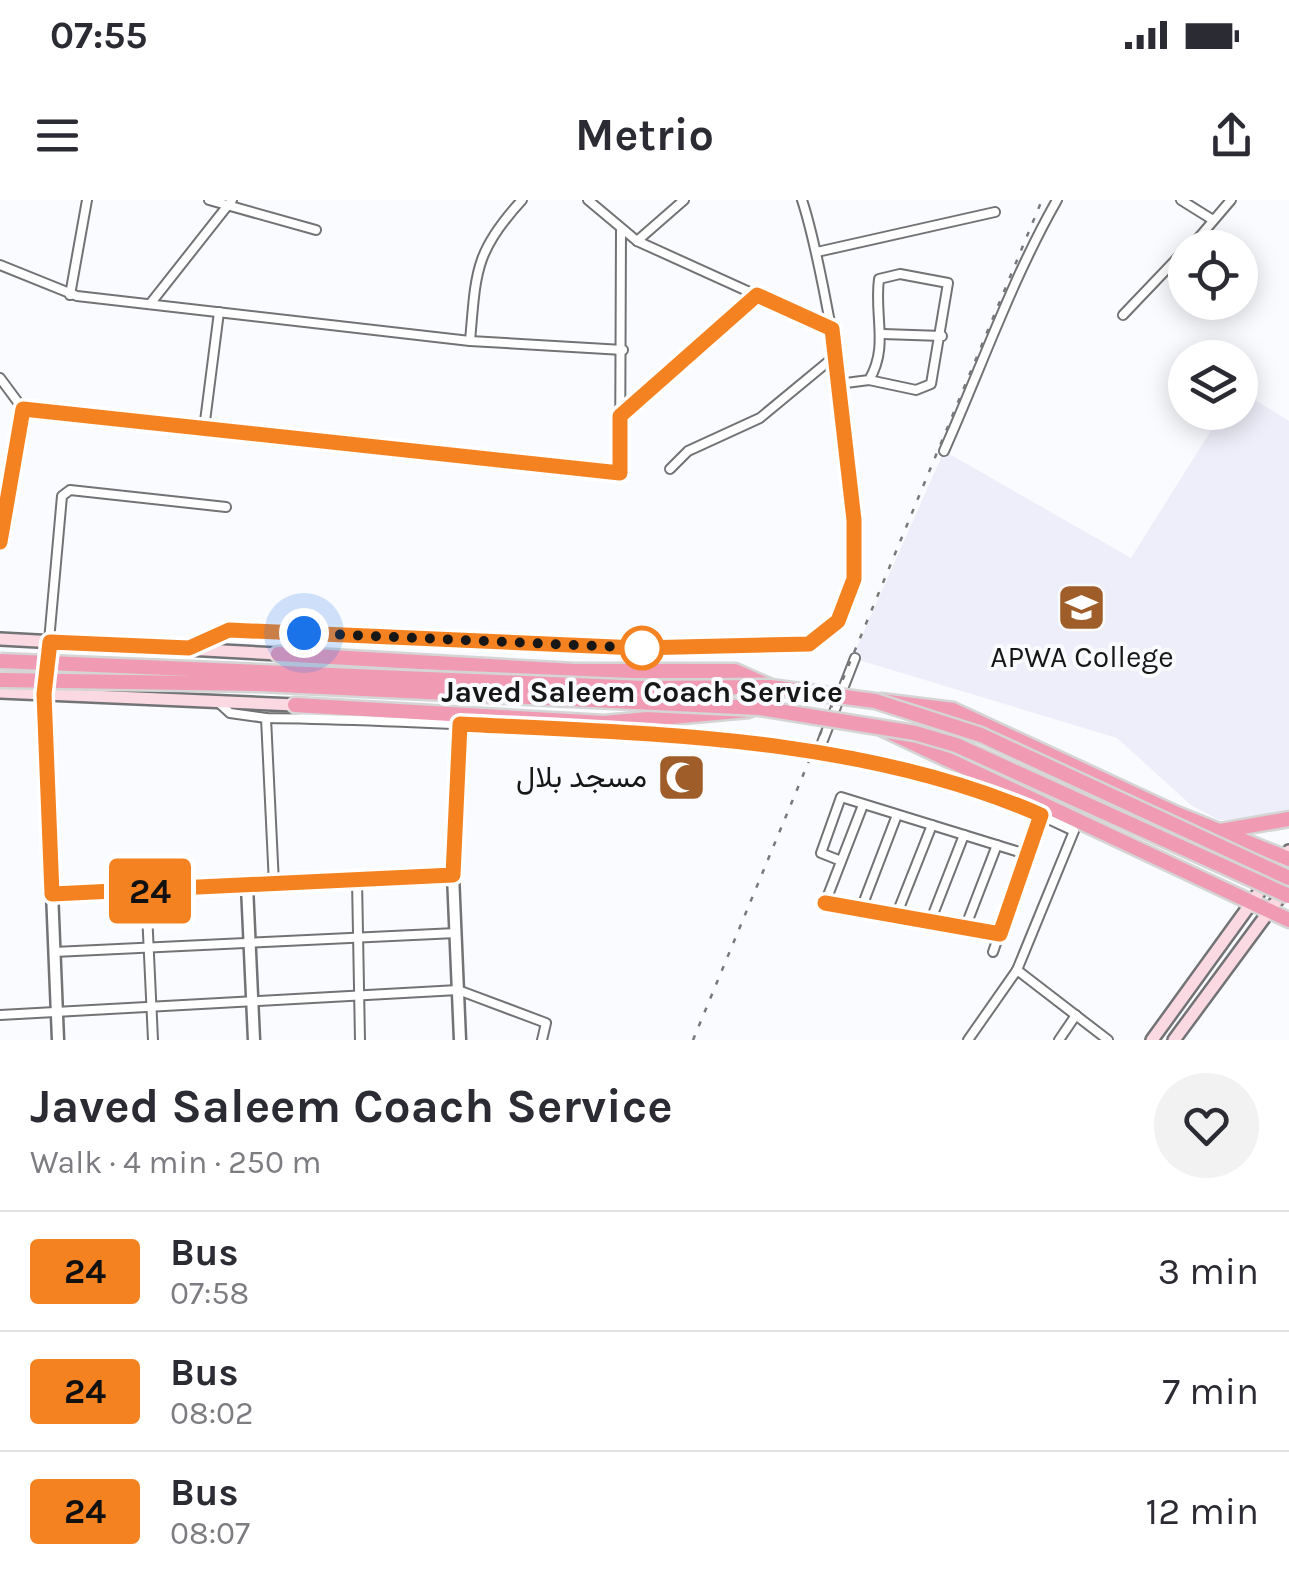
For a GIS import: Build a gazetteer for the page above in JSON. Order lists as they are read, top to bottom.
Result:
{
  "places": {
    "school or university": ["APWA College"],
    "other": ["Javed Saleem Coach Service"],
    "mosque": ["مسجد بلال"]
  },
  "lines": ["bus line 24"],
  "page": {
    "status": "07:55",
    "header": "Metrio",
    "on_map": "24",
    "heading": ["Javed Saleem Coach Service", "Walk · 4 min · 250 m"],
    "list": [
      {
        "mark": "24",
        "name": "Bus",
        "note": "07:58",
        "value": "3 min"
      },
      {
        "mark": "24",
        "name": "Bus",
        "note": "08:02",
        "value": "7 min"
      },
      {
        "mark": "24",
        "name": "Bus",
        "note": "08:07",
        "value": "12 min"
      }
    ]
  }
}
